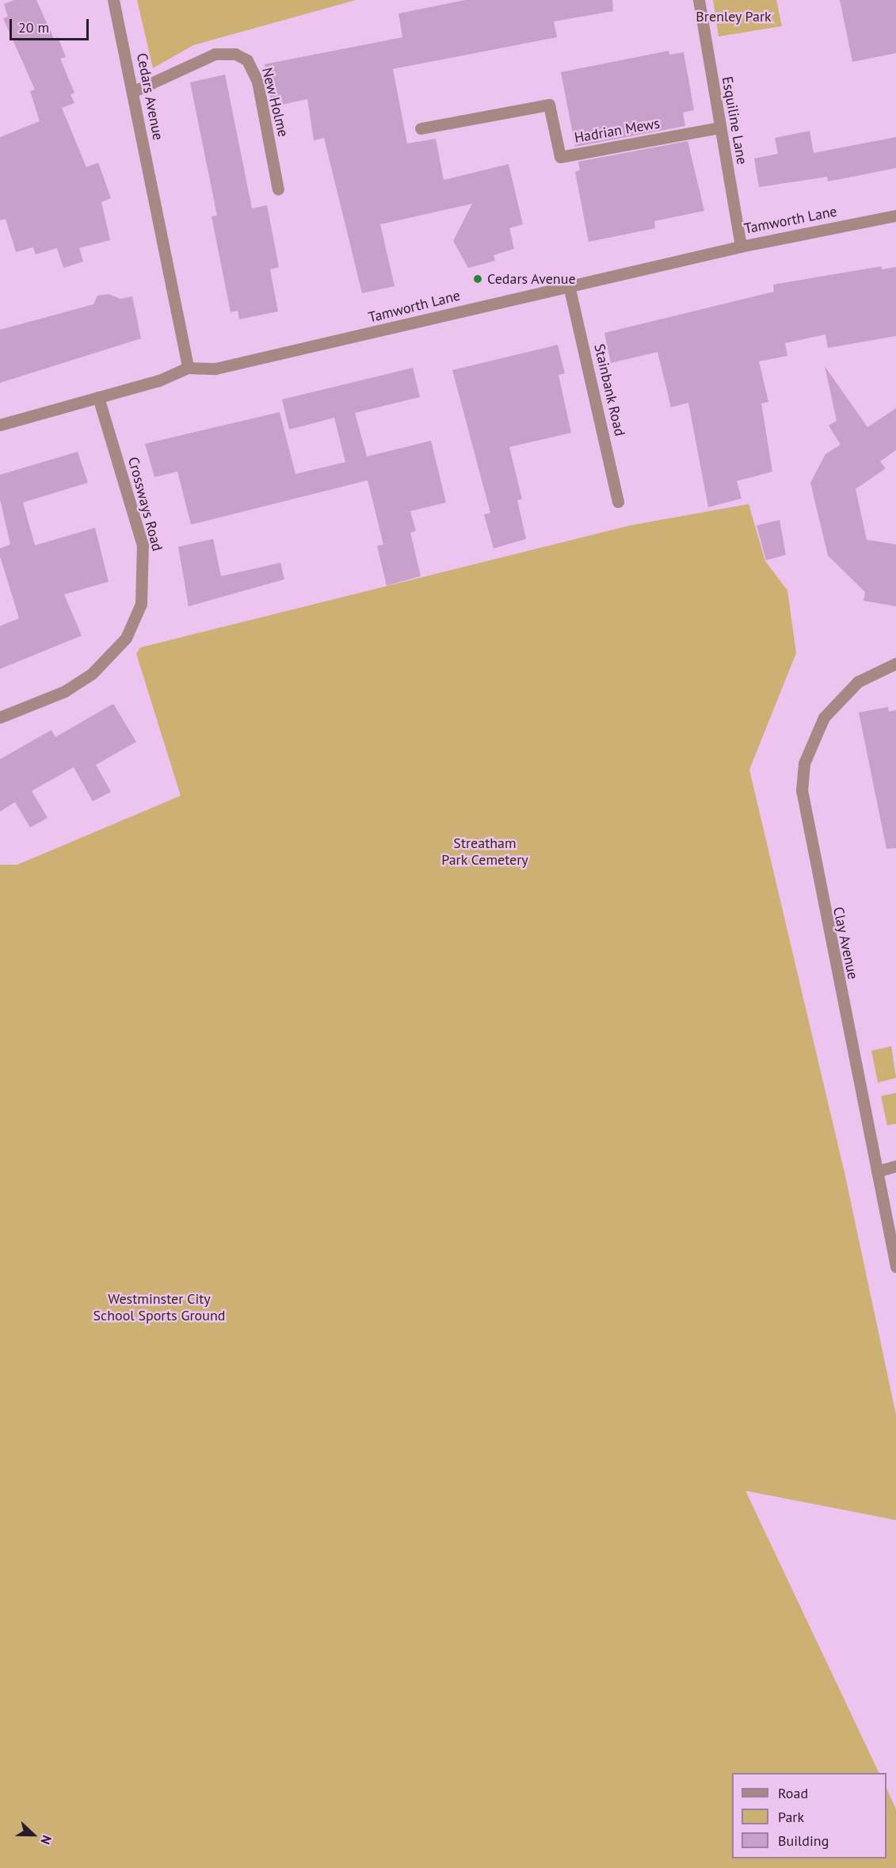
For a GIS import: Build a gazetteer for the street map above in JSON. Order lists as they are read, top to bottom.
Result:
{
  "streets": {
    "street": [
      "Cedars Avenue",
      "New Holme",
      "Esquiline Lane",
      "Hadrian Mews",
      "Tamworth Lane",
      "Stainbank Road",
      "Crossways Road",
      "Clay Avenue"
    ]
  },
  "crossings": [
    ["Cedars Avenue", "New Holme"],
    ["Cedars Avenue", "Tamworth Lane"],
    ["Esquiline Lane", "Hadrian Mews"],
    ["Esquiline Lane", "Tamworth Lane"],
    ["Tamworth Lane", "Stainbank Road"],
    ["Tamworth Lane", "Crossways Road"]
  ],
  "parks": ["Brenley Park", "Streatham Park Cemetery", "Westminster City School Sports Ground"],
  "places": ["Cedars Avenue"],
  "legend": ["Road", "Park", "Building"],
  "scale_bar": "20 m",
  "north": "right"
}
